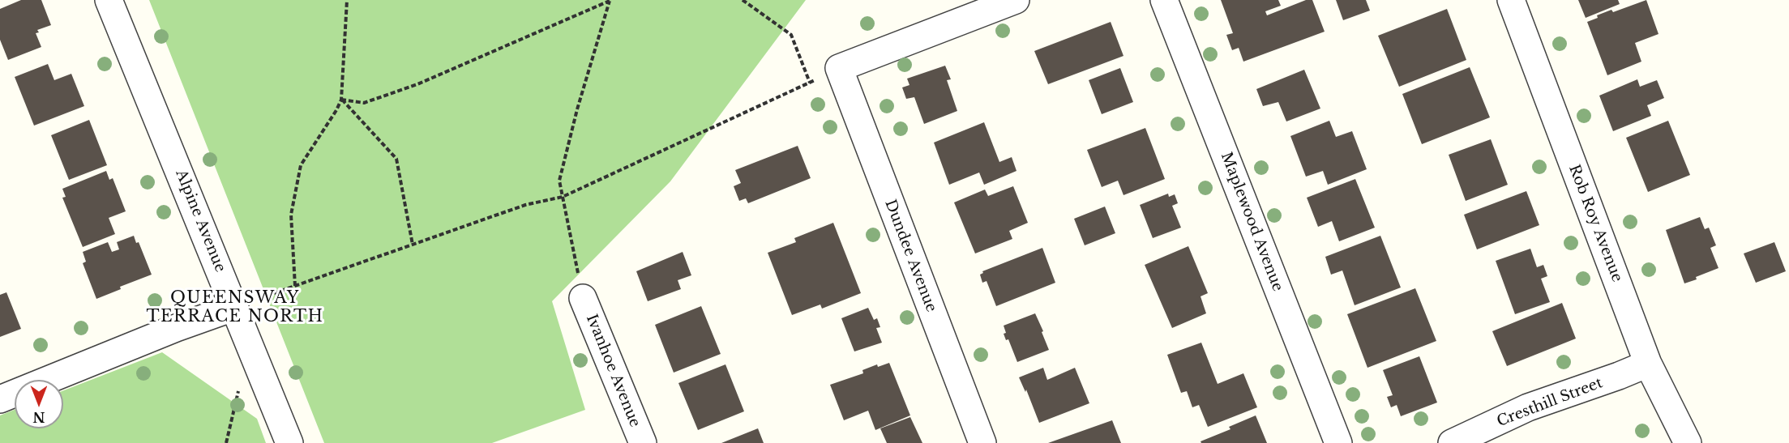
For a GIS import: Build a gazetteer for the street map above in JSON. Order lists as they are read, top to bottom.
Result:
{
  "streets": {
    "street": [
      "Alpine Avenue",
      "Maplewood Avenue",
      "Rob Roy Avenue",
      "Dundee Avenue",
      "Ivanhoe Avenue",
      "Cresthill Street"
    ]
  },
  "crossings": [
    ["Rob Roy Avenue", "Cresthill Street"]
  ],
  "districts": ["QUEENSWAY TERRACE NORTH"],
  "north": "bottom"
}
